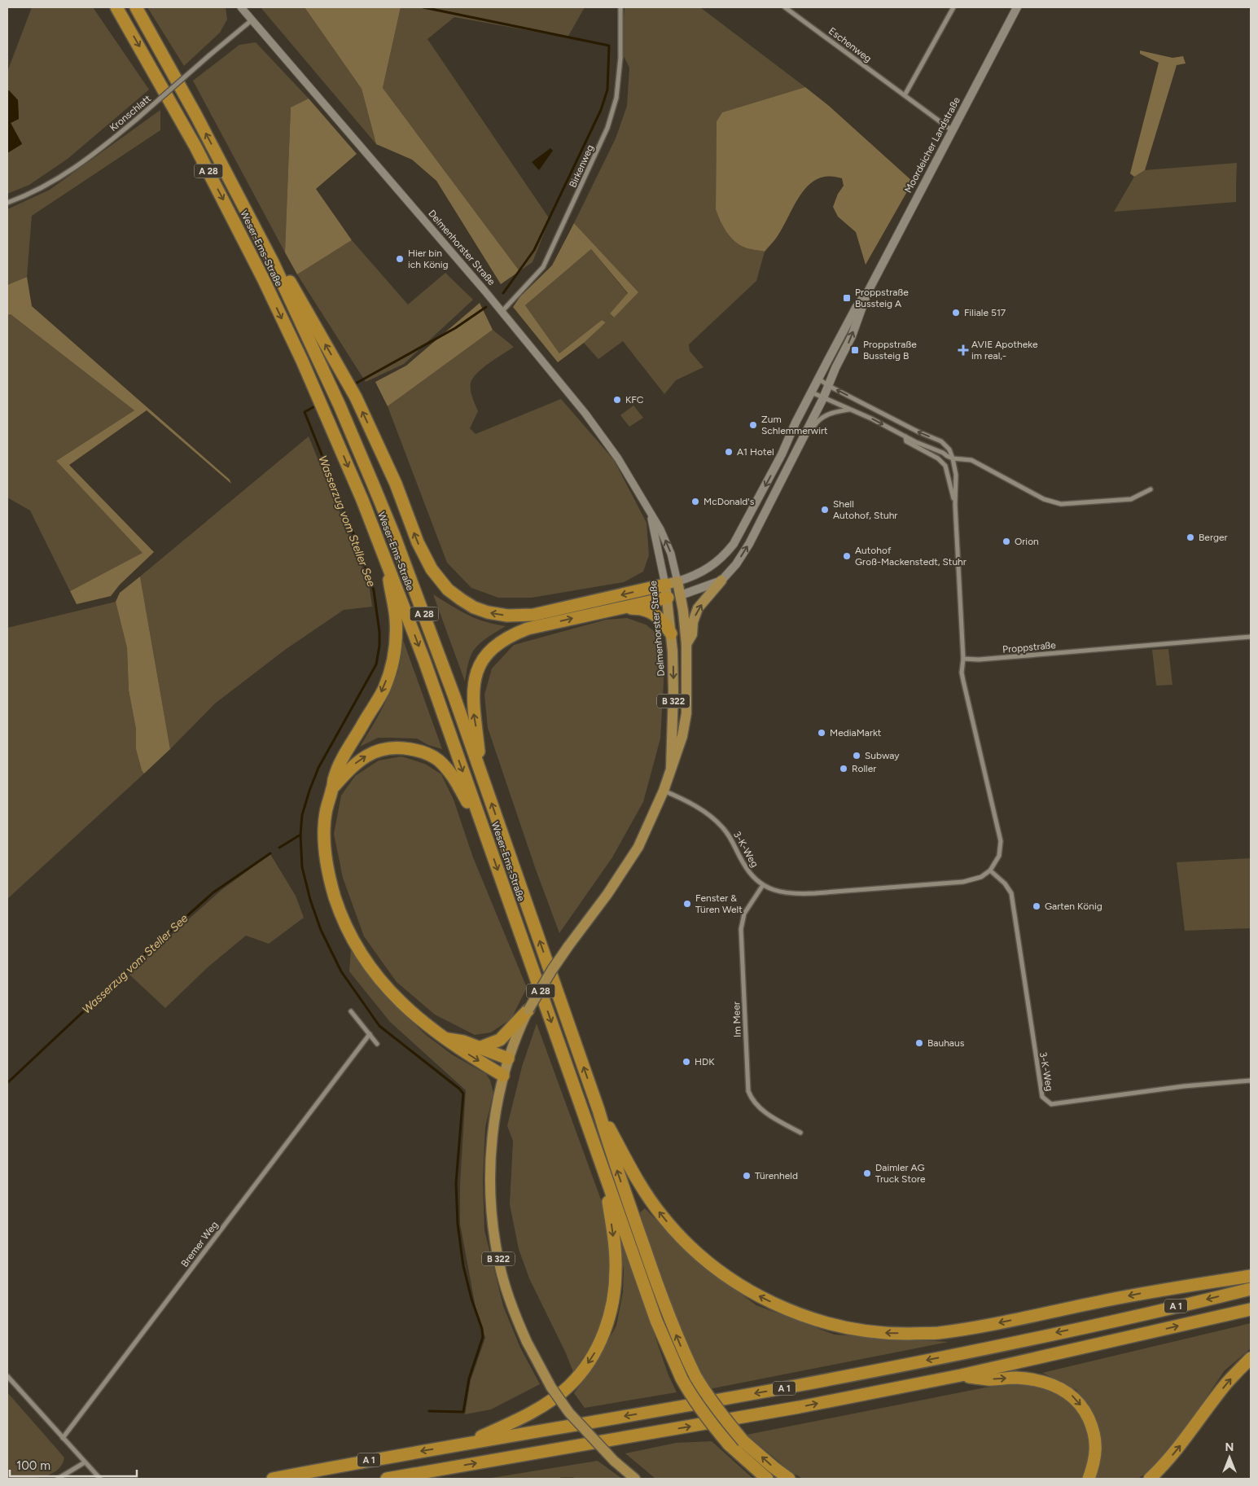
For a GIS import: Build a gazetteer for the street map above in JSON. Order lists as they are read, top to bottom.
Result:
{
  "streets": {
    "highway": ["A 28", "Weser-Ems-Straße", "A 1"],
    "main road": ["Moordeicher Landstraße", "Delmenhorster Straße", "B 322"],
    "street": [
      "Eschenweg",
      "Kronschlatt",
      "Birkenweg",
      "Proppstraße",
      "3-K-Weg",
      "Im Meer",
      "Bremer Weg"
    ]
  },
  "crossings": [
    ["Eschenweg", "Moordeicher Landstraße"],
    ["Kronschlatt", "Delmenhorster Straße"],
    ["Moordeicher Landstraße", "Delmenhorster Straße"],
    ["Moordeicher Landstraße", "B 322"],
    ["Birkenweg", "Delmenhorster Straße"],
    ["Delmenhorster Straße", "B 322"],
    ["Delmenhorster Straße", "3-K-Weg"],
    ["3-K-Weg", "Im Meer"]
  ],
  "water": ["Wasserzug vom Steller See"],
  "places": {
    "other": [
      "Hier bin ich König",
      "Filiale 517",
      "KFC",
      "Zum Schlemmerwirt",
      "A1 Hotel",
      "McDonald's",
      "Shell Autohof, Stuhr",
      "Berger",
      "Orion",
      "Autohof Groß-Mackenstedt, Stuhr",
      "MediaMarkt",
      "Subway",
      "Roller",
      "Fenster & Türen Welt",
      "Garten König",
      "Bauhaus",
      "HDK",
      "Daimler AG Truck Store",
      "Türenheld"
    ],
    "transit": ["Proppstraße Bussteig A", "Proppstraße Bussteig B"],
    "health": ["AVIE Apotheke im real,-"]
  },
  "scale_bar": "100 m",
  "north": "top"
}
